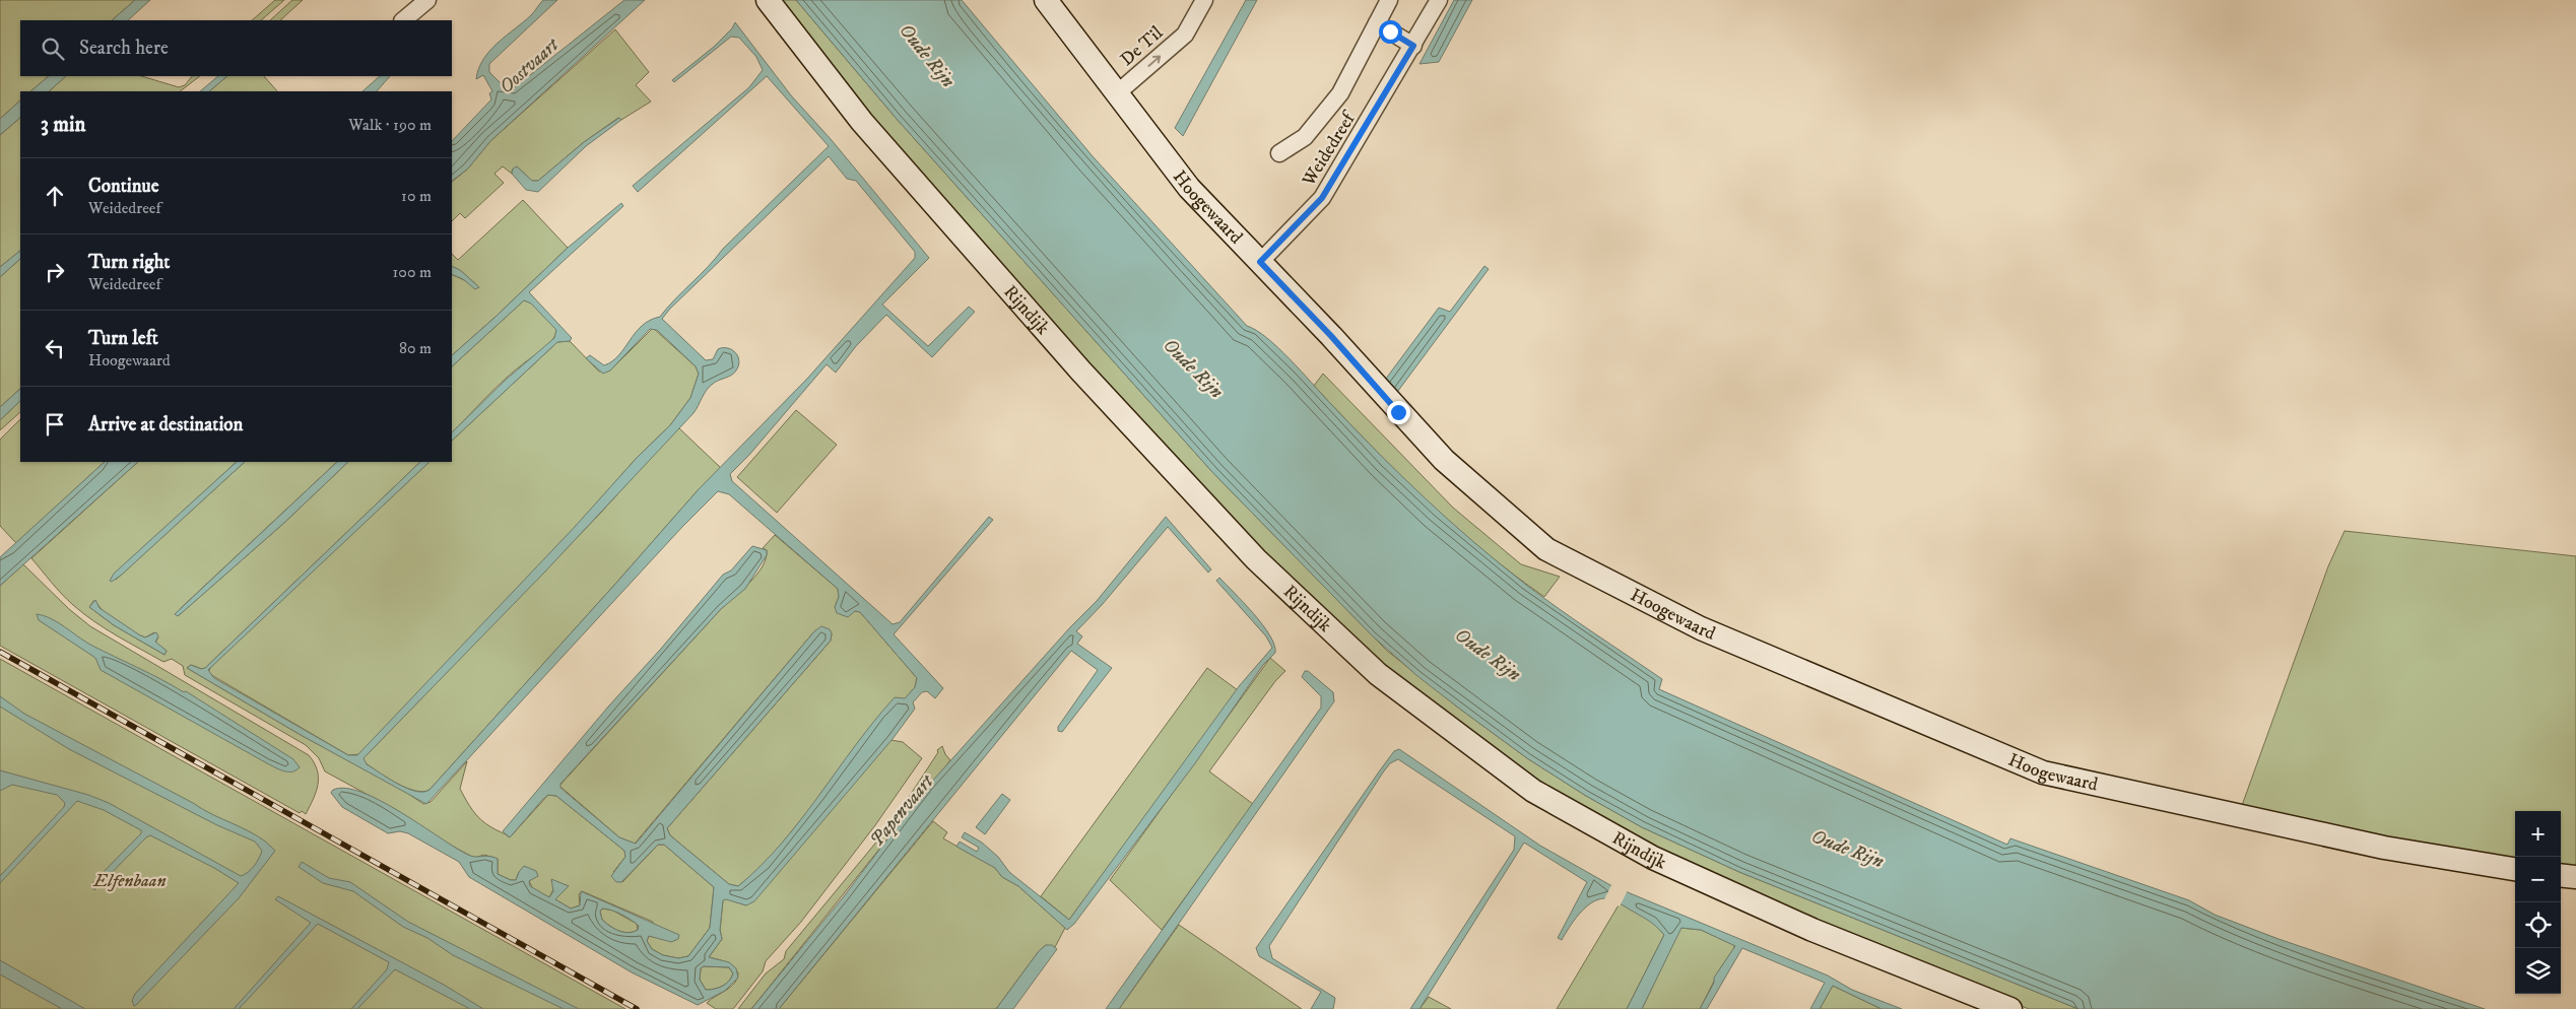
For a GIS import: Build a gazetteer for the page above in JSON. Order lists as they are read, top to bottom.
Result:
{
  "streets": {
    "street": [
      "De Til",
      "Weidedreef",
      "Hoogewaard",
      "Rijndijk"
    ]
  },
  "crossings": [
    ["De Til", "Hoogewaard"],
    ["Weidedreef", "Hoogewaard"]
  ],
  "one_way": ["De Til"],
  "water": ["Oude Rijn", "Oostvaart", "Papenvaart"],
  "parks": ["Elfenbaan"],
  "page": {
    "search": "Search here",
    "heading": ["3 min", "Walk · 190 m"],
    "list": [
      ["Continue", "Weidedreef", "10 m"],
      ["Turn right", "Weidedreef", "100 m"],
      ["Turn left", "Hoogewaard", "80 m"],
      "Arrive at destination"
    ],
    "map_buttons": ["+", "−"]
  }
}
